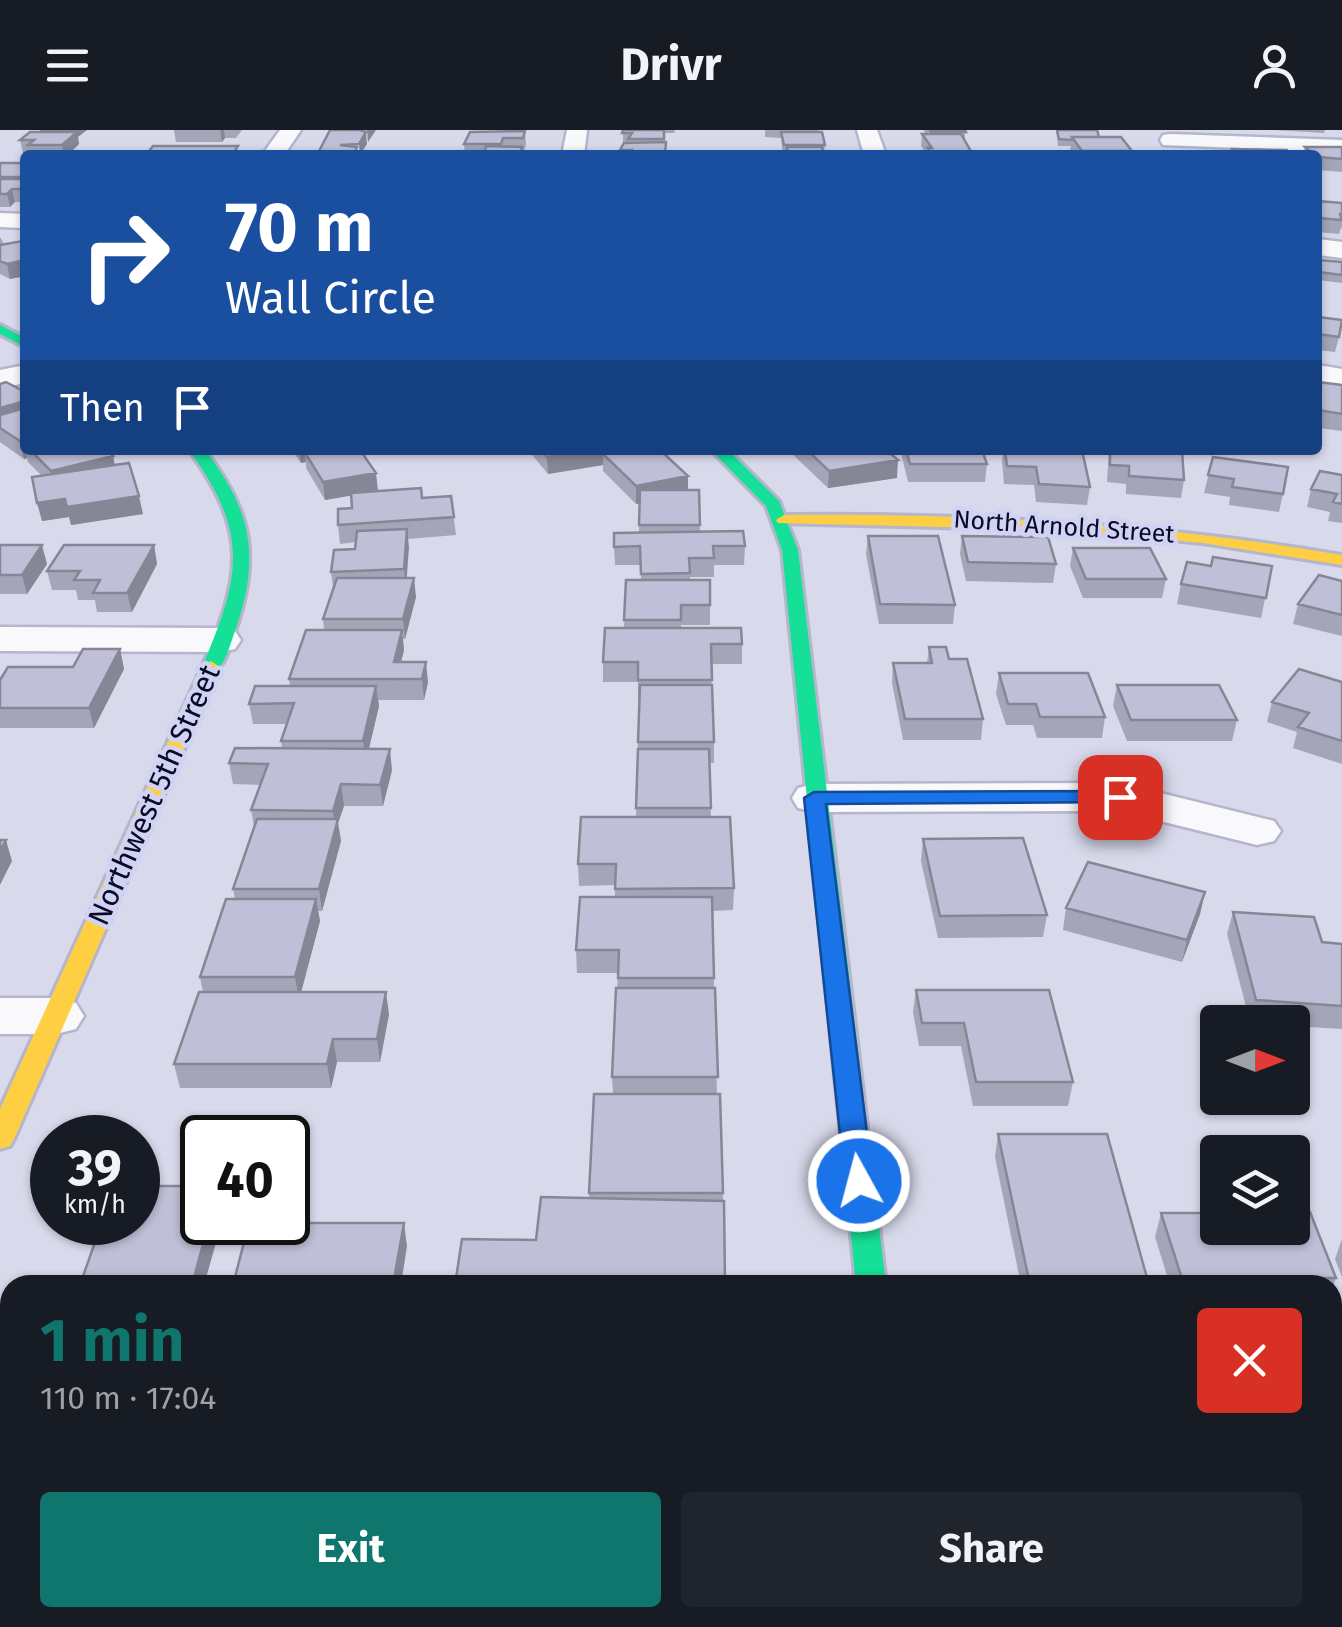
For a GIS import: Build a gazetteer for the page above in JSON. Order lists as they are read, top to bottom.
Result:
{
  "streets": {
    "street": ["North Arnold Street", "Northwest 5th Street"]
  },
  "north": "right",
  "page": {
    "header": "Drivr",
    "turn": ["70 m", "Wall Circle"],
    "then": "Then",
    "speed": "39 km/h",
    "limit": "40",
    "heading": ["1 min", "110 m · 17:04"],
    "buttons": ["Exit", "Share"]
  }
}
